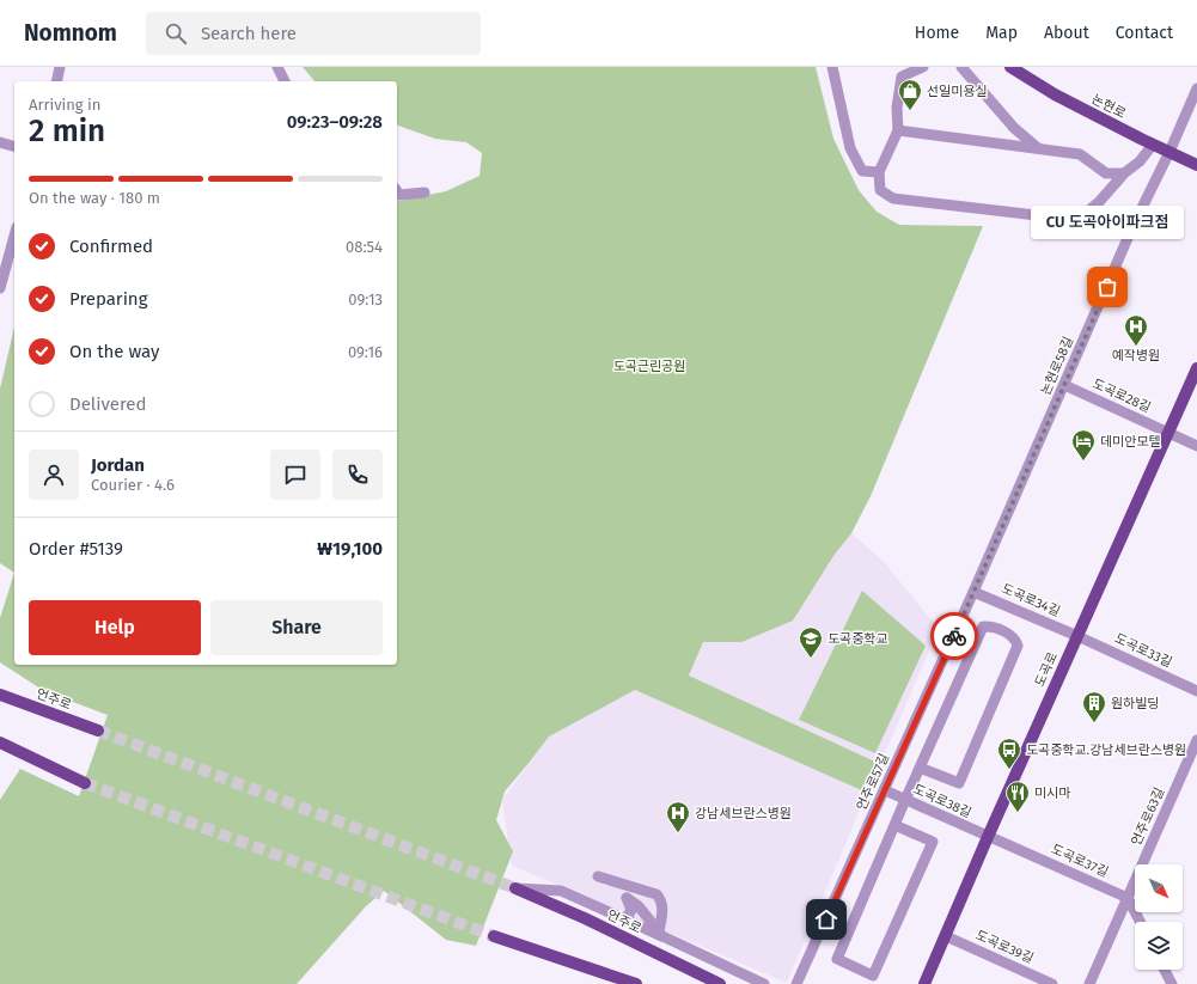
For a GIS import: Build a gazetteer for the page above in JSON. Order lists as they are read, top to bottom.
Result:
{
  "streets": {
    "main road": ["논현로", "도곡로", "언주로"],
    "street": [
      "논현로58길",
      "도곡로28길",
      "도곡로34길",
      "도곡로33길",
      "언주로57길",
      "도곡로38길",
      "언주로63길",
      "도곡로37길",
      "도곡로39길"
    ]
  },
  "crossings": [
    ["논현로", "논현로58길"],
    ["논현로58길", "도곡로28길"],
    ["논현로58길", "도곡로34길"],
    ["논현로58길", "언주로57길"],
    ["도곡로28길", "도곡로"],
    ["도곡로34길", "도곡로33길"],
    ["도곡로34길", "도곡로"],
    ["도곡로34길", "언주로57길"],
    ["도곡로33길", "도곡로"],
    ["도곡로", "도곡로38길"],
    ["도곡로", "도곡로37길"],
    ["도곡로", "도곡로39길"],
    ["언주로57길", "도곡로38길"],
    ["도곡로38길", "도곡로37길"],
    ["언주로63길", "도곡로37길"]
  ],
  "parks": ["도곡근린공원"],
  "places": {
    "shop": ["선일미용실"],
    "other": ["CU 도곡아이파크점"],
    "hospital": ["예작병원", "강남세브란스병원"],
    "hotel": ["데미안모텔"],
    "school or university": ["도곡중학교"],
    "building": ["원하빌딩"],
    "bus stop": ["도곡중학교.강남세브란스병원"],
    "restaurant": ["미시마"]
  },
  "north": "bottom right",
  "page": {
    "header": "Nomnom",
    "search": "Search here",
    "nav": [
      "Home",
      "Map",
      "About",
      "Contact"
    ],
    "heading": ["2 min", "Arriving in", "09:23–09:28"],
    "panel": [
      "Jordan",
      "Courier · 4.6",
      "Order #5139",
      "₩19,100"
    ],
    "bar": "On the way · 180 m",
    "bubble": "CU 도곡아이파크점",
    "list": [
      ["Confirmed", "08:54"],
      ["Preparing", "09:13"],
      ["On the way", "09:16"],
      "Delivered"
    ],
    "buttons": ["Help", "Share"]
  }
}
